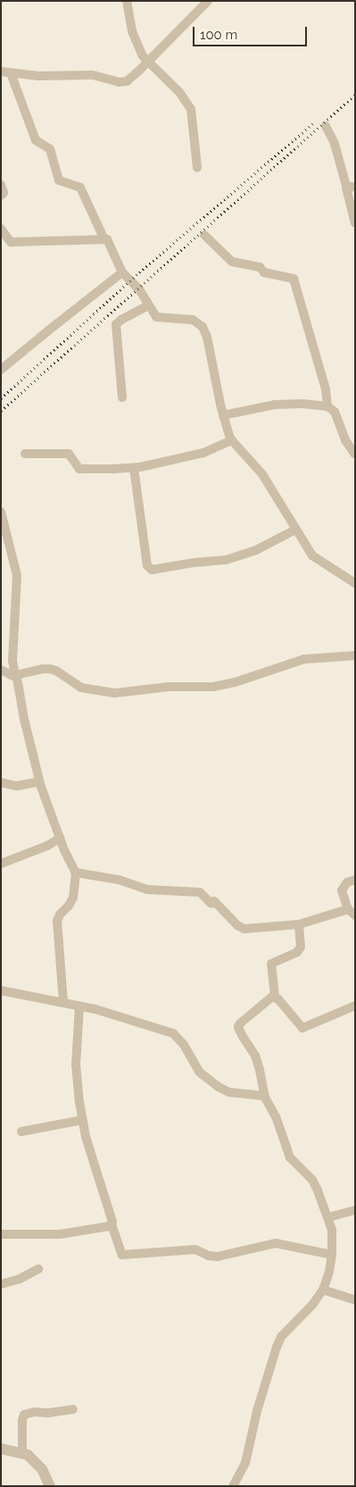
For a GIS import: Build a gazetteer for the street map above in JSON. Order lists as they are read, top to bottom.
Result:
{
  "scale_bar": "100 m"
}
